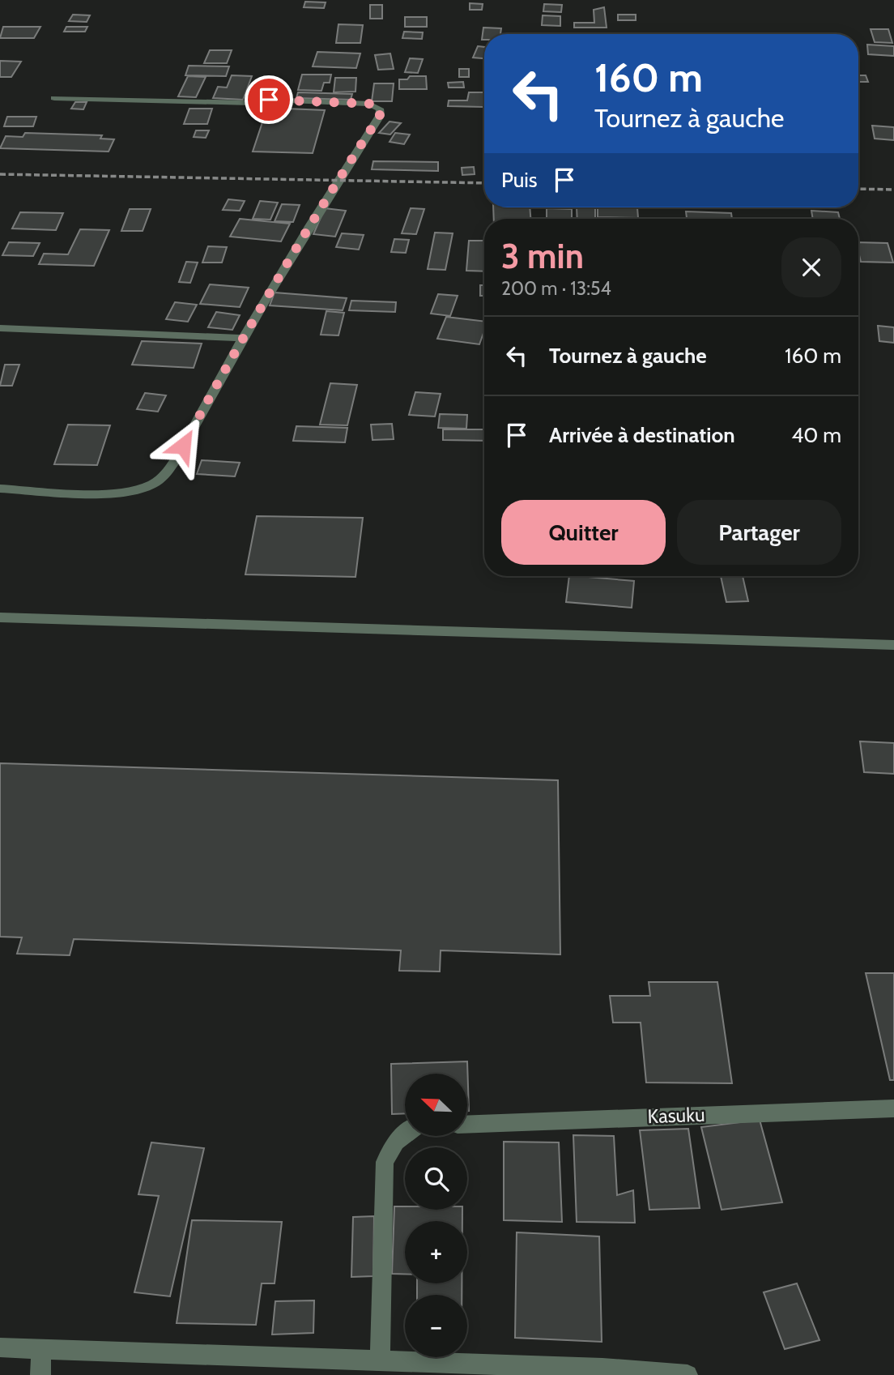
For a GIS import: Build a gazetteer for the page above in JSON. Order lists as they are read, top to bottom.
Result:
{
  "streets": {
    "street": ["Kasuku"]
  },
  "north": "top left",
  "page": {
    "turn": ["160 m", "Tournez à gauche"],
    "then": "Puis",
    "heading": ["3 min", "200 m · 13:54"],
    "list": [
      {
        "name": "Tournez à gauche",
        "value": "160 m"
      },
      {
        "name": "Arrivée à destination",
        "value": "40 m"
      }
    ],
    "buttons": ["Quitter", "Partager"],
    "map_buttons": ["+", "−"]
  }
}
